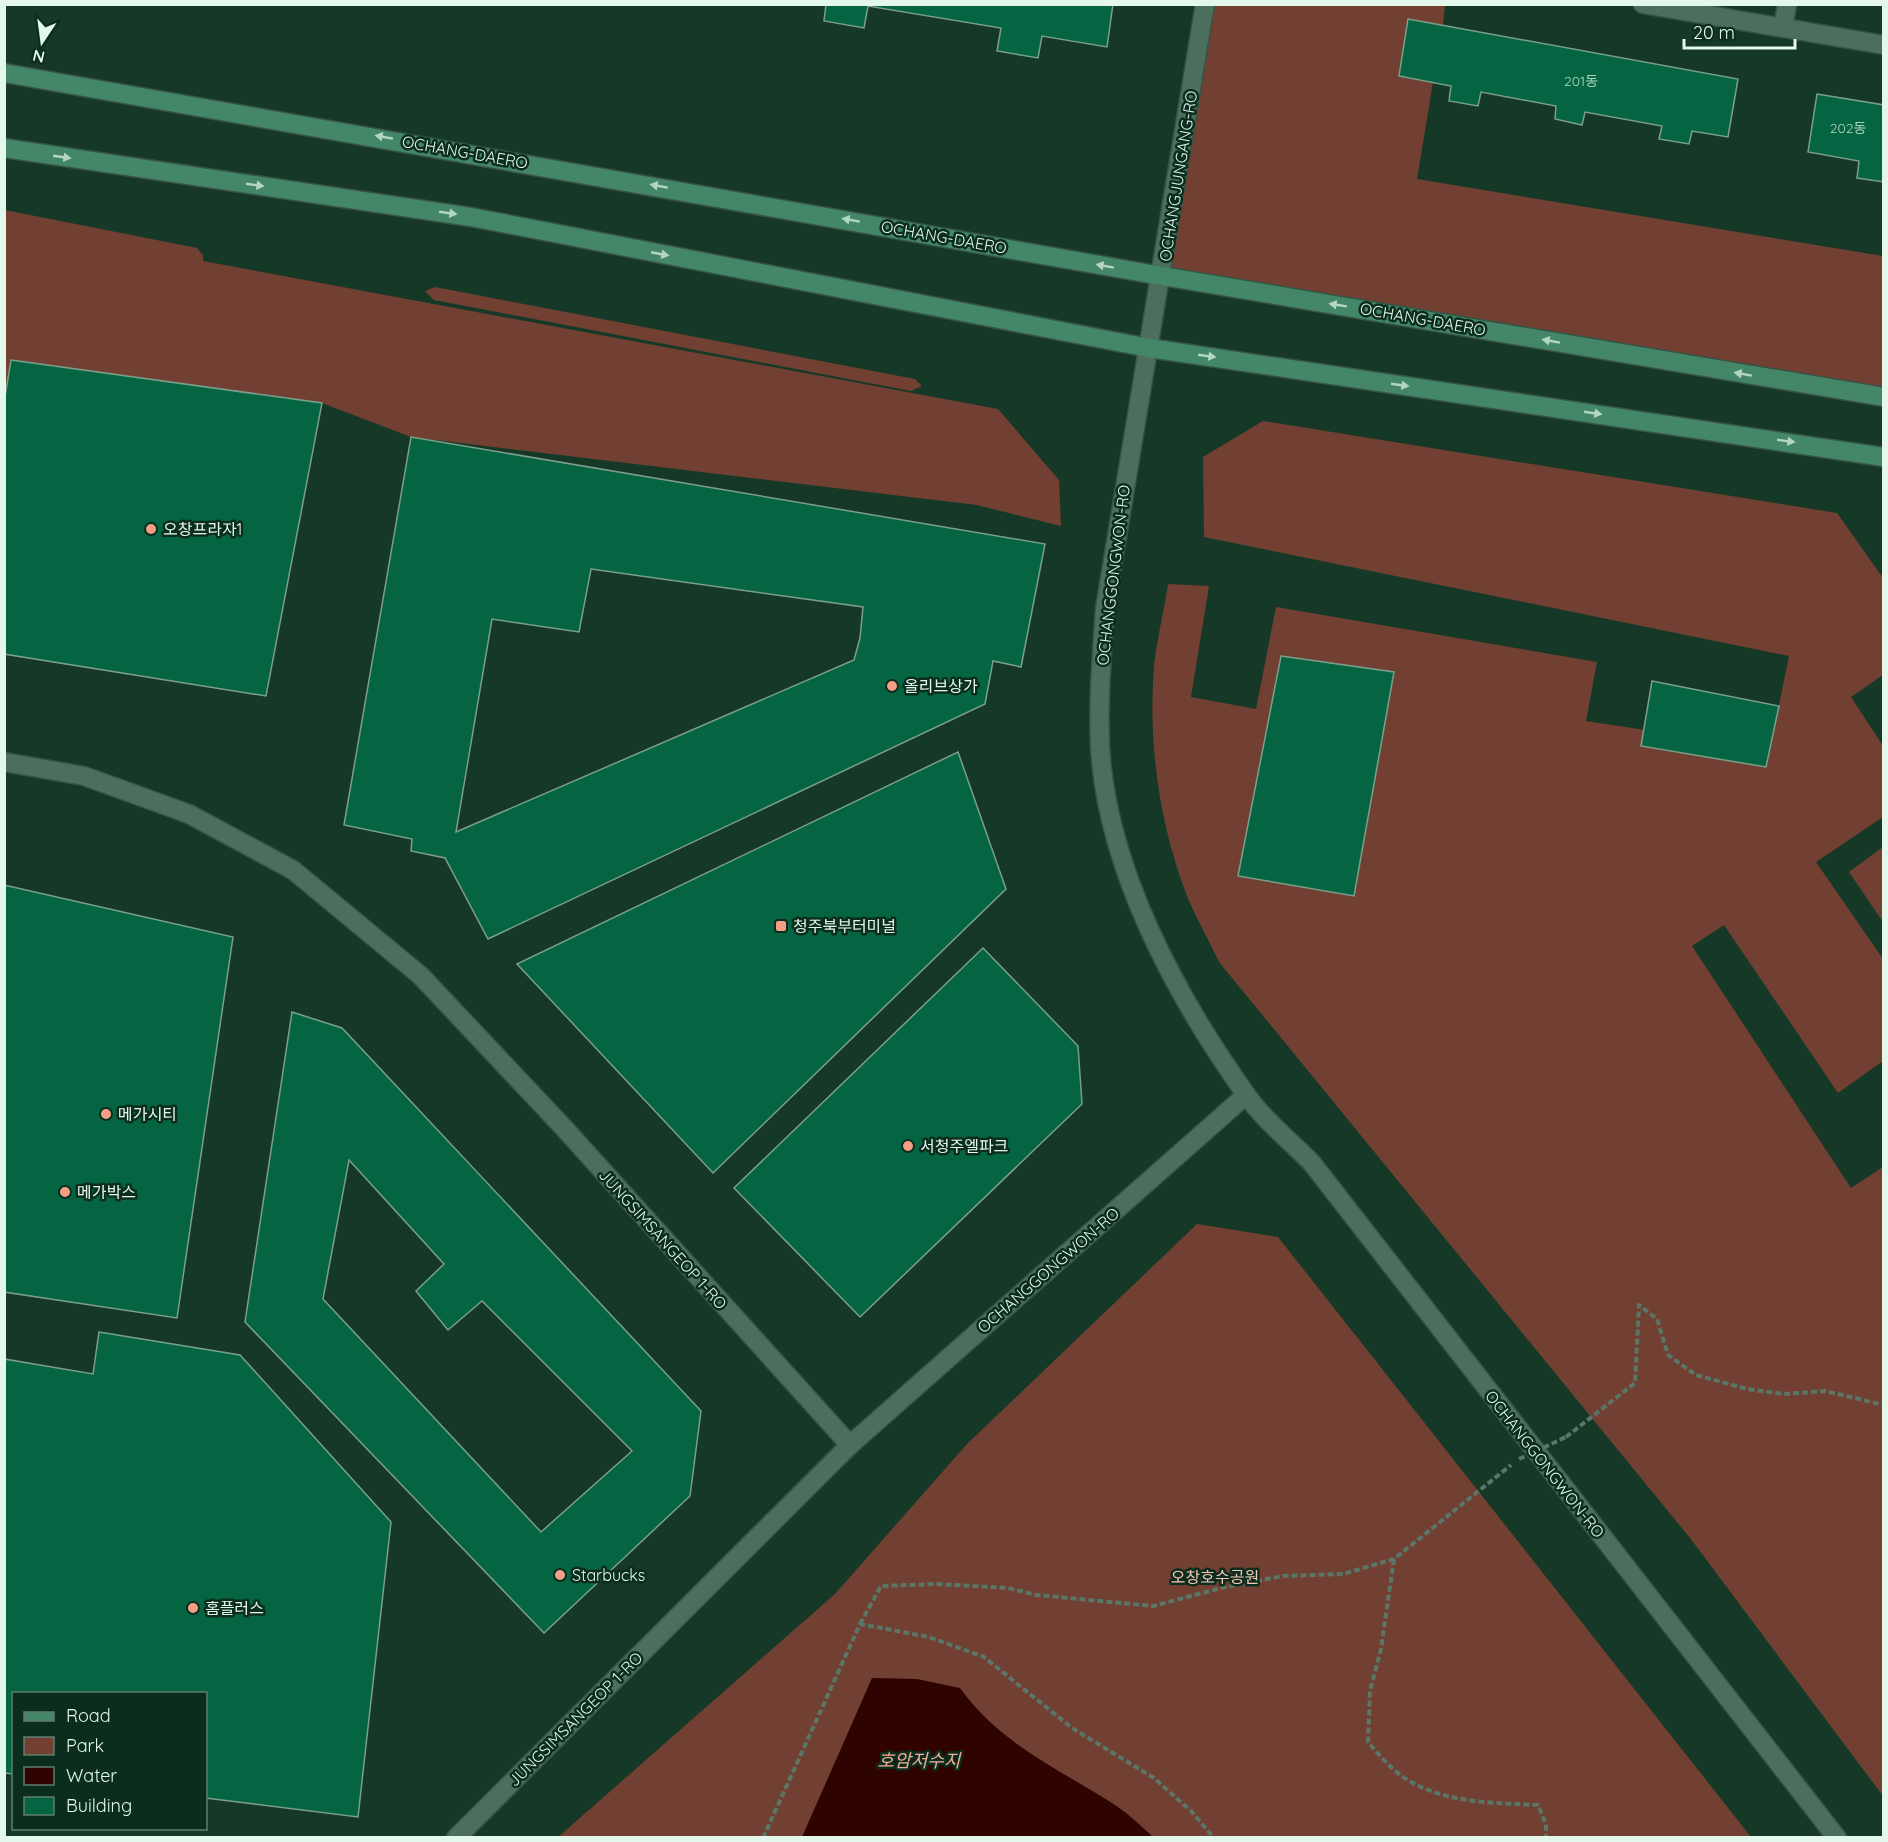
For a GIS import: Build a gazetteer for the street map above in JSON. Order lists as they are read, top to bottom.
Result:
{
  "streets": {
    "main road": ["OCHANG-DAERO"],
    "street": ["OCHANGJUNGANG-RO", "OCHANGGONGWON-RO", "JUNGSIMSANGEOP 1-RO"]
  },
  "crossings": [
    ["OCHANG-DAERO", "OCHANGJUNGANG-RO"],
    ["OCHANGJUNGANG-RO", "OCHANGGONGWON-RO"],
    ["OCHANGGONGWON-RO", "JUNGSIMSANGEOP 1-RO"]
  ],
  "water": ["호암저수지"],
  "parks": ["오창호수공원"],
  "places": {
    "other": [
      "오창프라자1",
      "올리브상가",
      "메가시티",
      "서청주엘파크",
      "메가박스",
      "Starbucks",
      "홈플러스"
    ],
    "transit": ["청주북부터미널"]
  },
  "house_numbers": ["201동", "202동"],
  "legend": [
    "Road",
    "Park",
    "Water",
    "Building"
  ],
  "scale_bar": "20 m",
  "north": "bottom"
}
